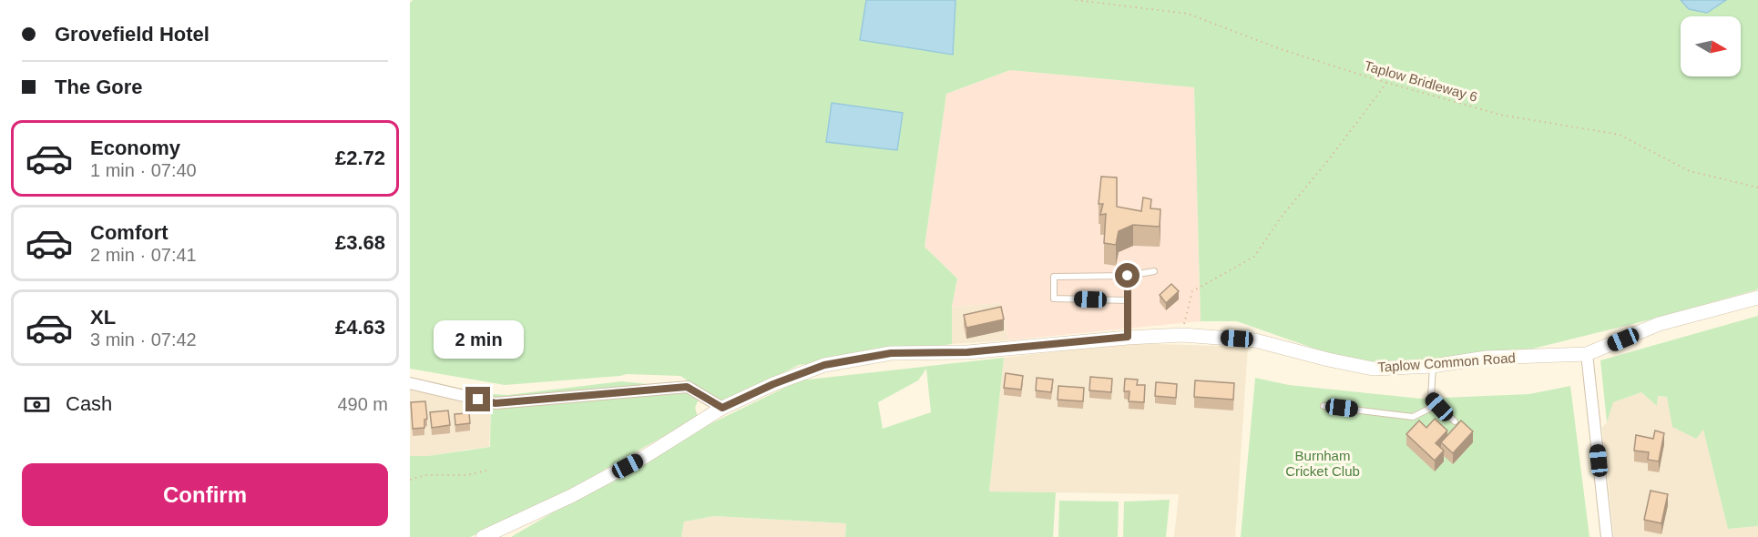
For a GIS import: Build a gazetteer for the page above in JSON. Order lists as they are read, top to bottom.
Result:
{
  "streets": {
    "street": ["Taplow Common Road"],
    "path": ["Taplow Bridleway 6"]
  },
  "parks": ["Burnham Cricket Club"],
  "north": "right",
  "page": {
    "banner": ["Grovefield Hotel", "The Gore"],
    "list": [
      {
        "name": "Economy",
        "note": "1 min · 07:40",
        "value": "£2.72"
      },
      {
        "name": "Comfort",
        "note": "2 min · 07:41",
        "value": "£3.68"
      },
      {
        "name": "XL",
        "note": "3 min · 07:42",
        "value": "£4.63"
      }
    ],
    "bubble": "2 min",
    "pay": ["Cash", "490 m"],
    "buttons": "Confirm"
  }
}
